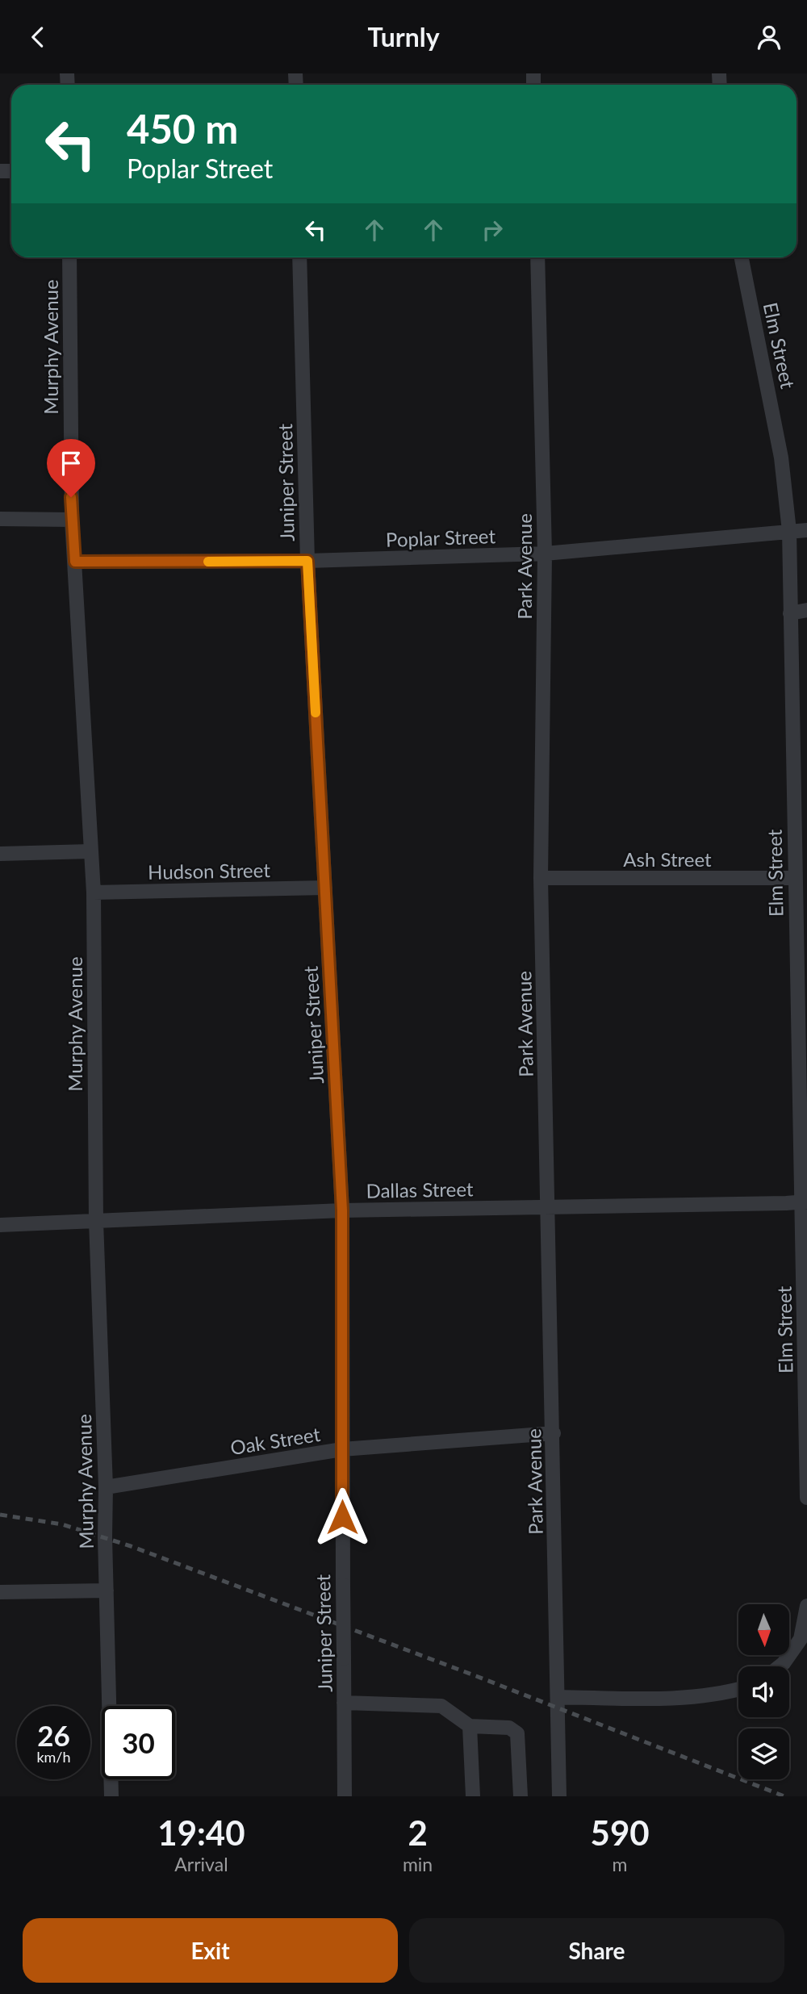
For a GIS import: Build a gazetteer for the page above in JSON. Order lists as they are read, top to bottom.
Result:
{
  "streets": {
    "street": [
      "Elm Street",
      "Murphy Avenue",
      "Juniper Street",
      "Poplar Street",
      "Park Avenue",
      "Ash Street",
      "Hudson Street",
      "Dallas Street",
      "Oak Street"
    ]
  },
  "crossings": [
    ["Elm Street", "Poplar Street"],
    ["Elm Street", "Ash Street"],
    ["Elm Street", "Dallas Street"],
    ["Murphy Avenue", "Poplar Street"],
    ["Murphy Avenue", "Hudson Street"],
    ["Murphy Avenue", "Dallas Street"],
    ["Murphy Avenue", "Oak Street"],
    ["Juniper Street", "Poplar Street"],
    ["Juniper Street", "Hudson Street"],
    ["Juniper Street", "Dallas Street"],
    ["Juniper Street", "Oak Street"],
    ["Poplar Street", "Park Avenue"],
    ["Park Avenue", "Ash Street"],
    ["Park Avenue", "Dallas Street"],
    ["Park Avenue", "Oak Street"]
  ],
  "north": "bottom",
  "page": {
    "header": "Turnly",
    "turn": ["450 m", "Poplar Street"],
    "speed": "26 km/h",
    "limit": "30",
    "eta": [
      "19:40",
      "Arrival",
      "2",
      "min",
      "590",
      "m"
    ],
    "buttons": ["Exit", "Share"]
  }
}
